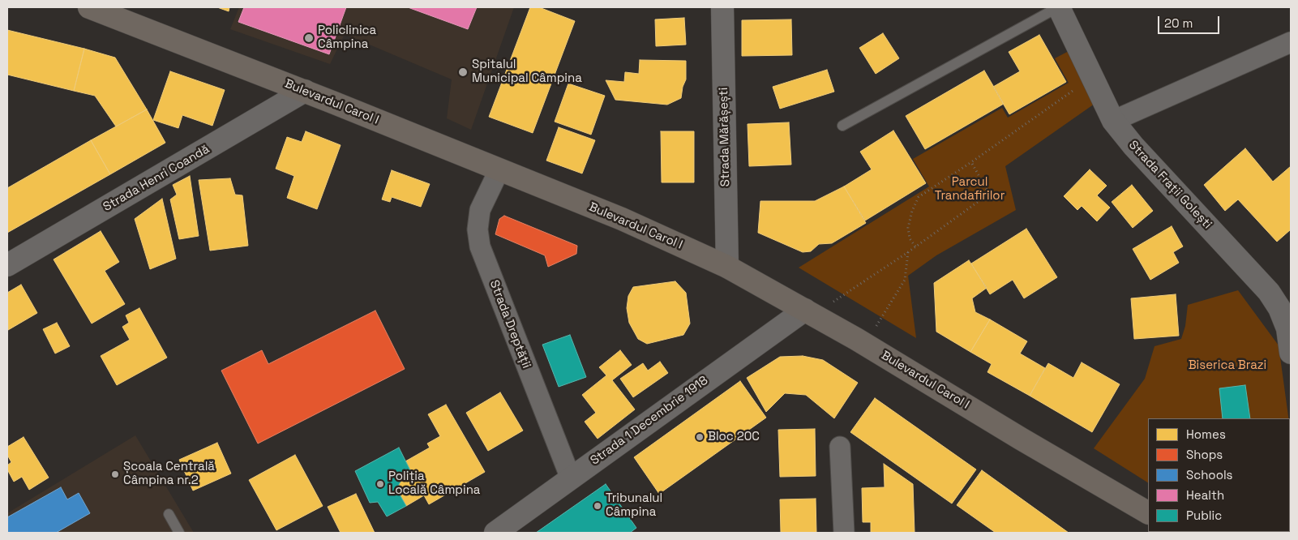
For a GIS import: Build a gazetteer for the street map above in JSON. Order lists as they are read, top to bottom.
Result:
{
  "streets": {
    "main road": ["Bulevardul Carol I"],
    "street": [
      "Strada Mărășești",
      "Strada Henri Coandă",
      "Strada Frații Golești",
      "Strada Dreptății",
      "Strada 1 Decembrie 1918"
    ]
  },
  "crossings": [
    ["Bulevardul Carol I", "Strada Mărășești"],
    ["Bulevardul Carol I", "Strada Henri Coandă"],
    ["Bulevardul Carol I", "Strada Dreptății"],
    ["Bulevardul Carol I", "Strada 1 Decembrie 1918"],
    ["Strada Dreptății", "Strada 1 Decembrie 1918"]
  ],
  "parks": ["Parcul Trandafirilor", "Biserica Brazi"],
  "places": [
    "Policlinica Câmpina",
    "Spitalul Municipal Câmpina",
    "Bloc 20C",
    "Școala Centrală Câmpina nr.2",
    "Poliția Locală Câmpina",
    "Tribunalul Câmpina"
  ],
  "legend": [
    "Homes",
    "Shops",
    "Schools",
    "Health",
    "Public"
  ],
  "scale_bar": "20 m"
}
